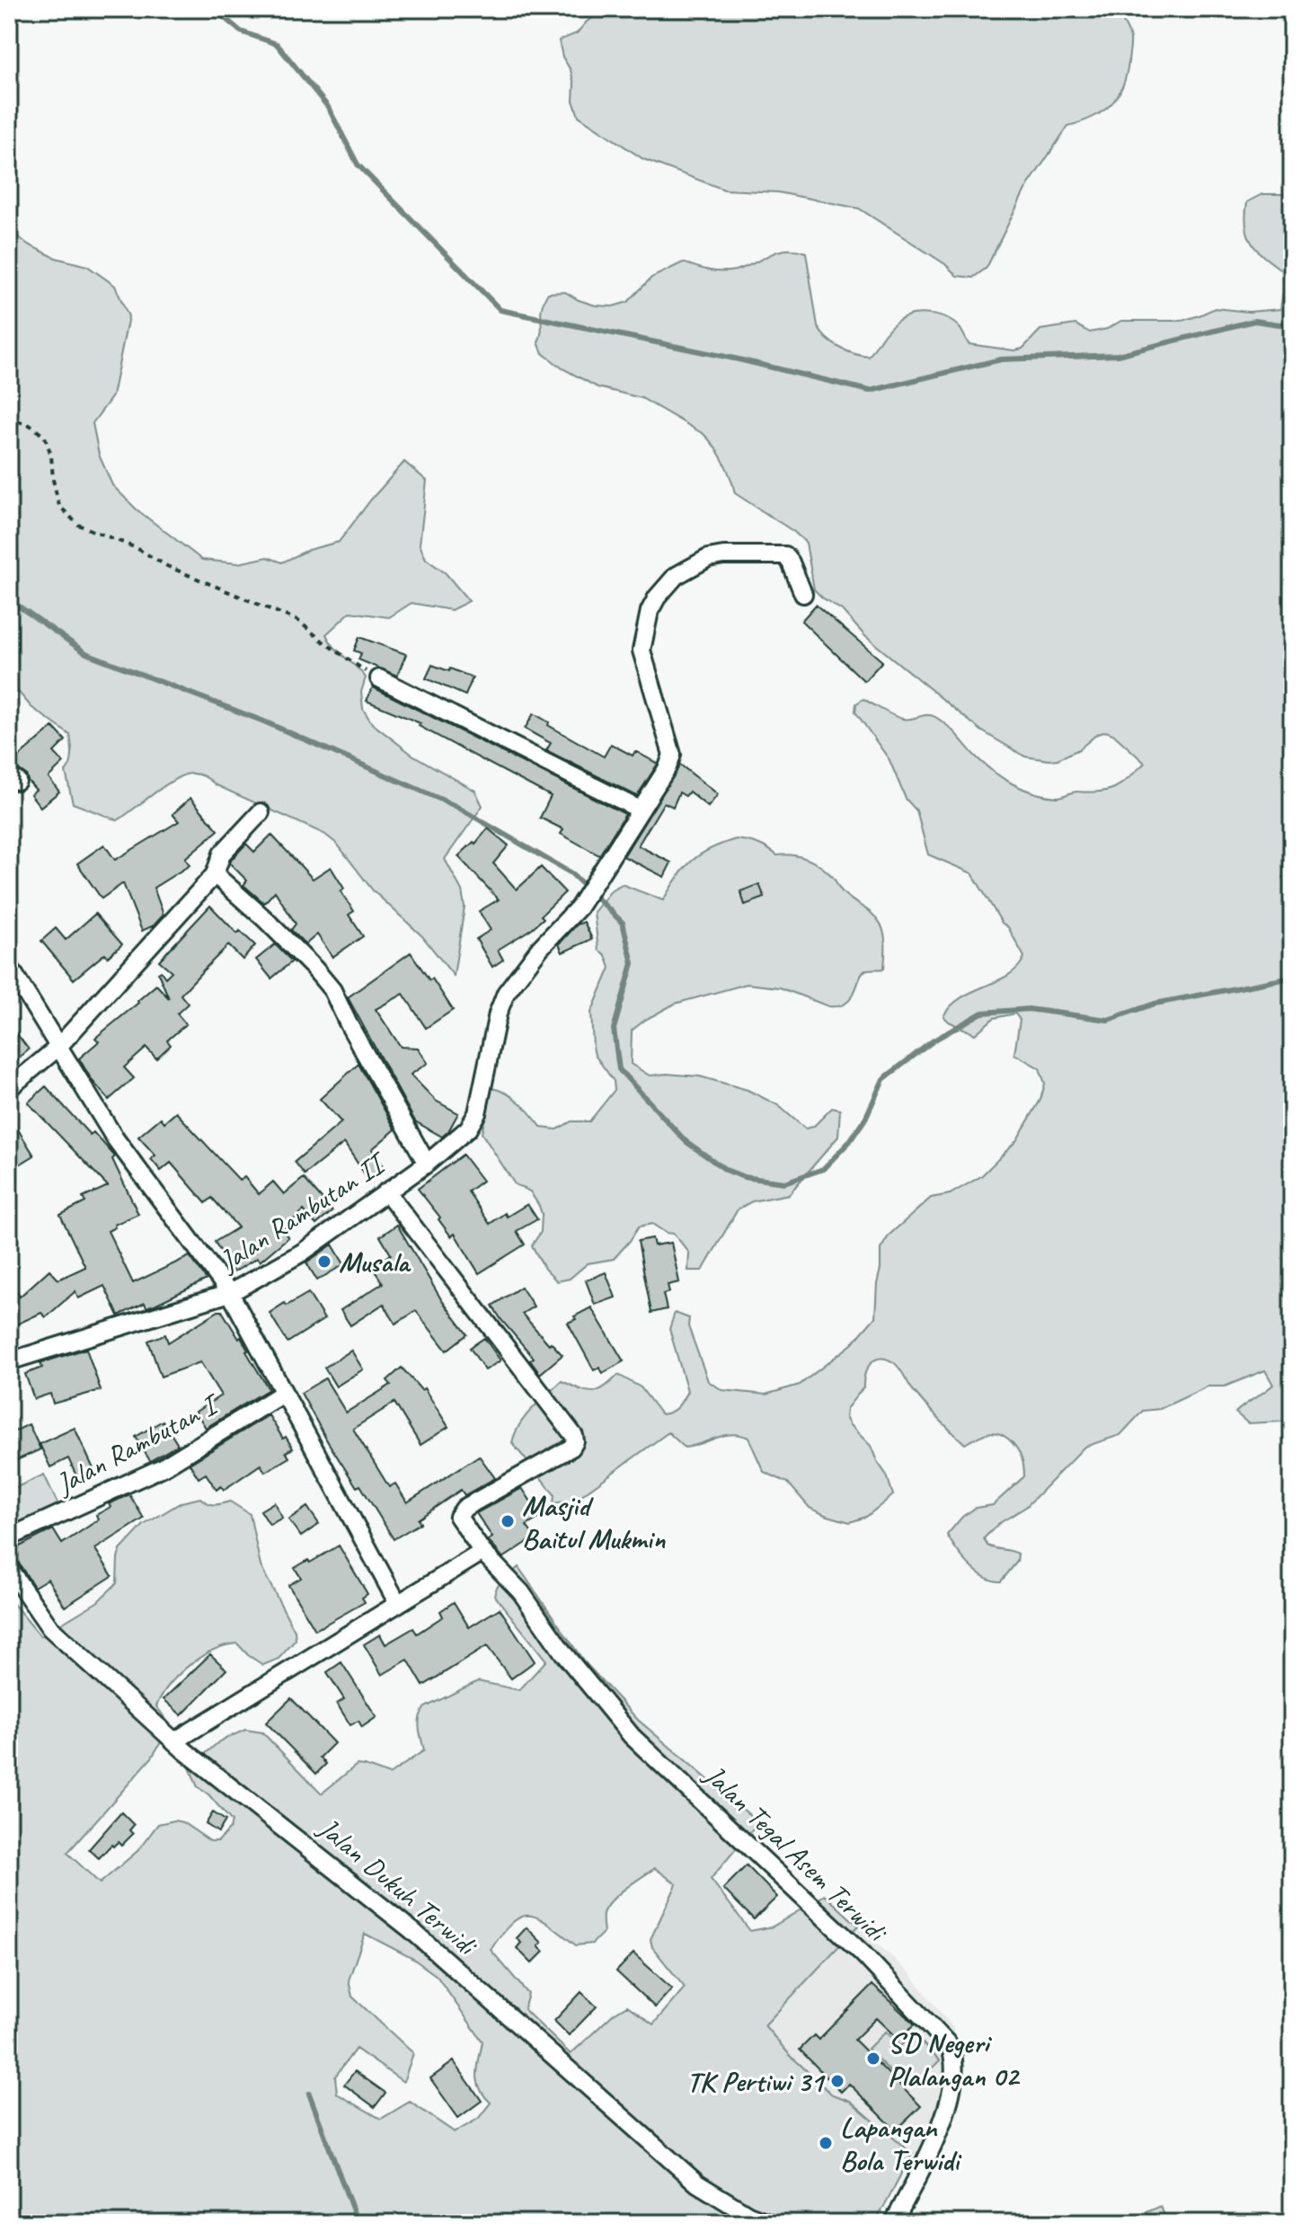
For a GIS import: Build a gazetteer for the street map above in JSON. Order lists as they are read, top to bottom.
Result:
{
  "streets": {
    "street": [
      "Jalan Rambutan II",
      "Jalan Rambutan I",
      "Jalan Tegal Asem Terwidi",
      "Jalan Dukuh Terwidi"
    ]
  },
  "crossings": [
    ["Jalan Rambutan II", "Jalan Tegal Asem Terwidi"]
  ],
  "places": [
    "Musala",
    "Masjid Baitul Mukmin",
    "SD Negeri Plalangan 02",
    "TK Pertiwi 31",
    "Lapangan Bola Terwidi"
  ]
}
